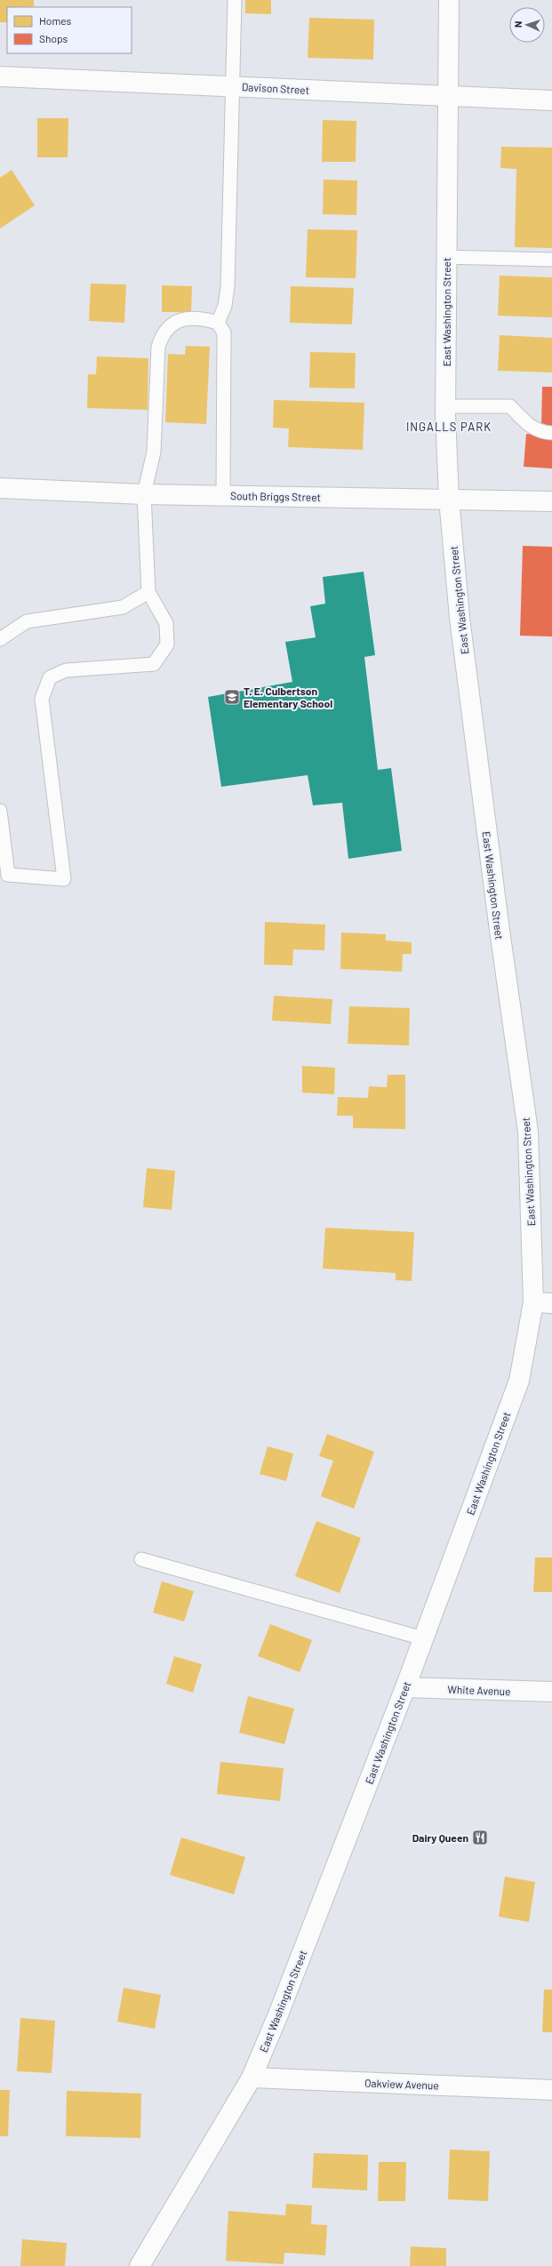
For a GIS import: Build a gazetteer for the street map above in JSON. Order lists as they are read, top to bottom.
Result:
{
  "streets": {
    "street": [
      "Davison Street",
      "East Washington Street",
      "South Briggs Street",
      "White Avenue",
      "Oakview Avenue"
    ]
  },
  "crossings": [
    ["Davison Street", "East Washington Street"],
    ["East Washington Street", "South Briggs Street"],
    ["East Washington Street", "White Avenue"],
    ["East Washington Street", "Oakview Avenue"]
  ],
  "districts": ["INGALLS PARK"],
  "places": {
    "school or university": ["T. E. Culbertson Elementary School"],
    "restaurant": ["Dairy Queen"]
  },
  "legend": ["Homes", "Shops"],
  "north": "left"
}
